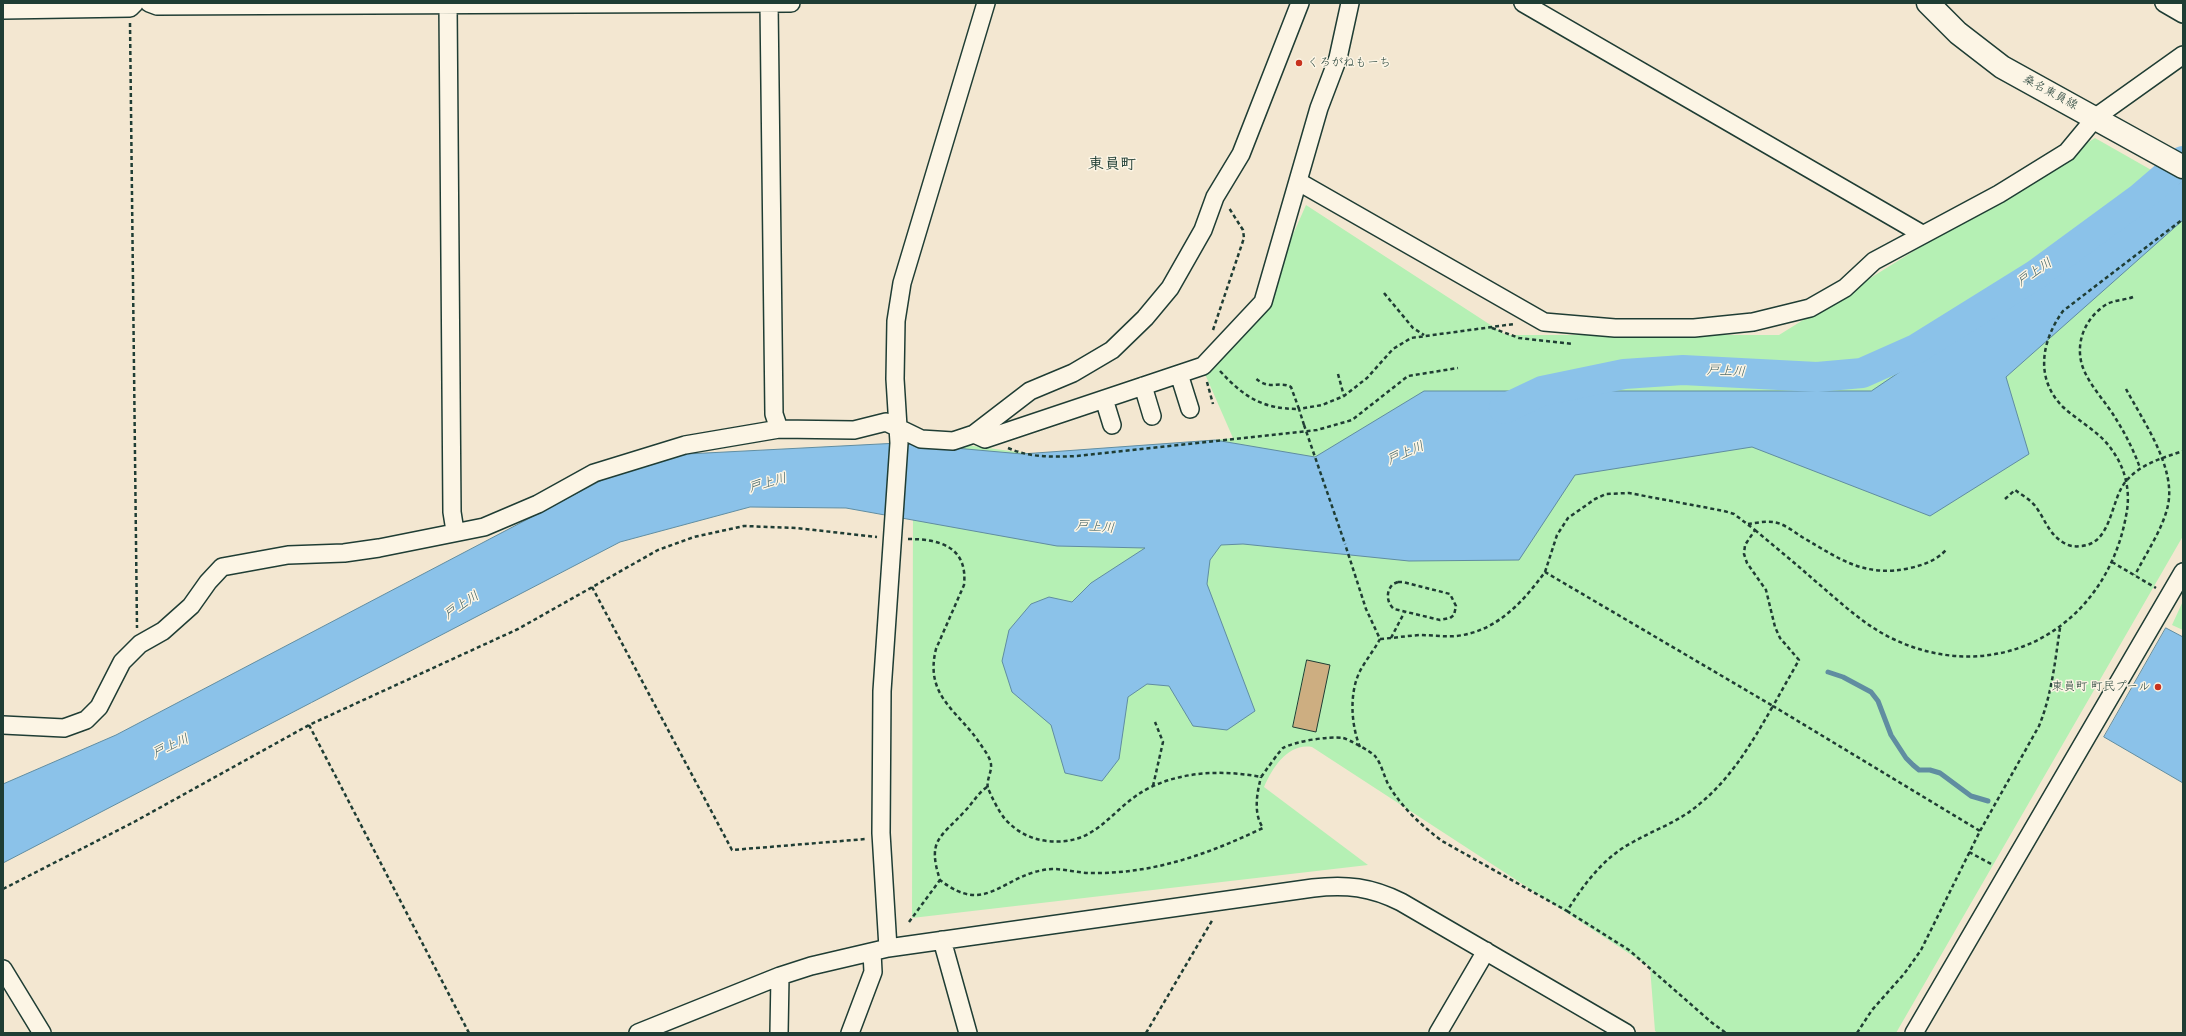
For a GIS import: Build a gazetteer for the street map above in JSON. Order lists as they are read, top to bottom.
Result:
{
  "streets": {
    "main road": ["桑名東員線"]
  },
  "districts": ["東員町"],
  "water": ["戸上川"],
  "places": ["くろがねもーち", "東員町 町民プール"]
}
